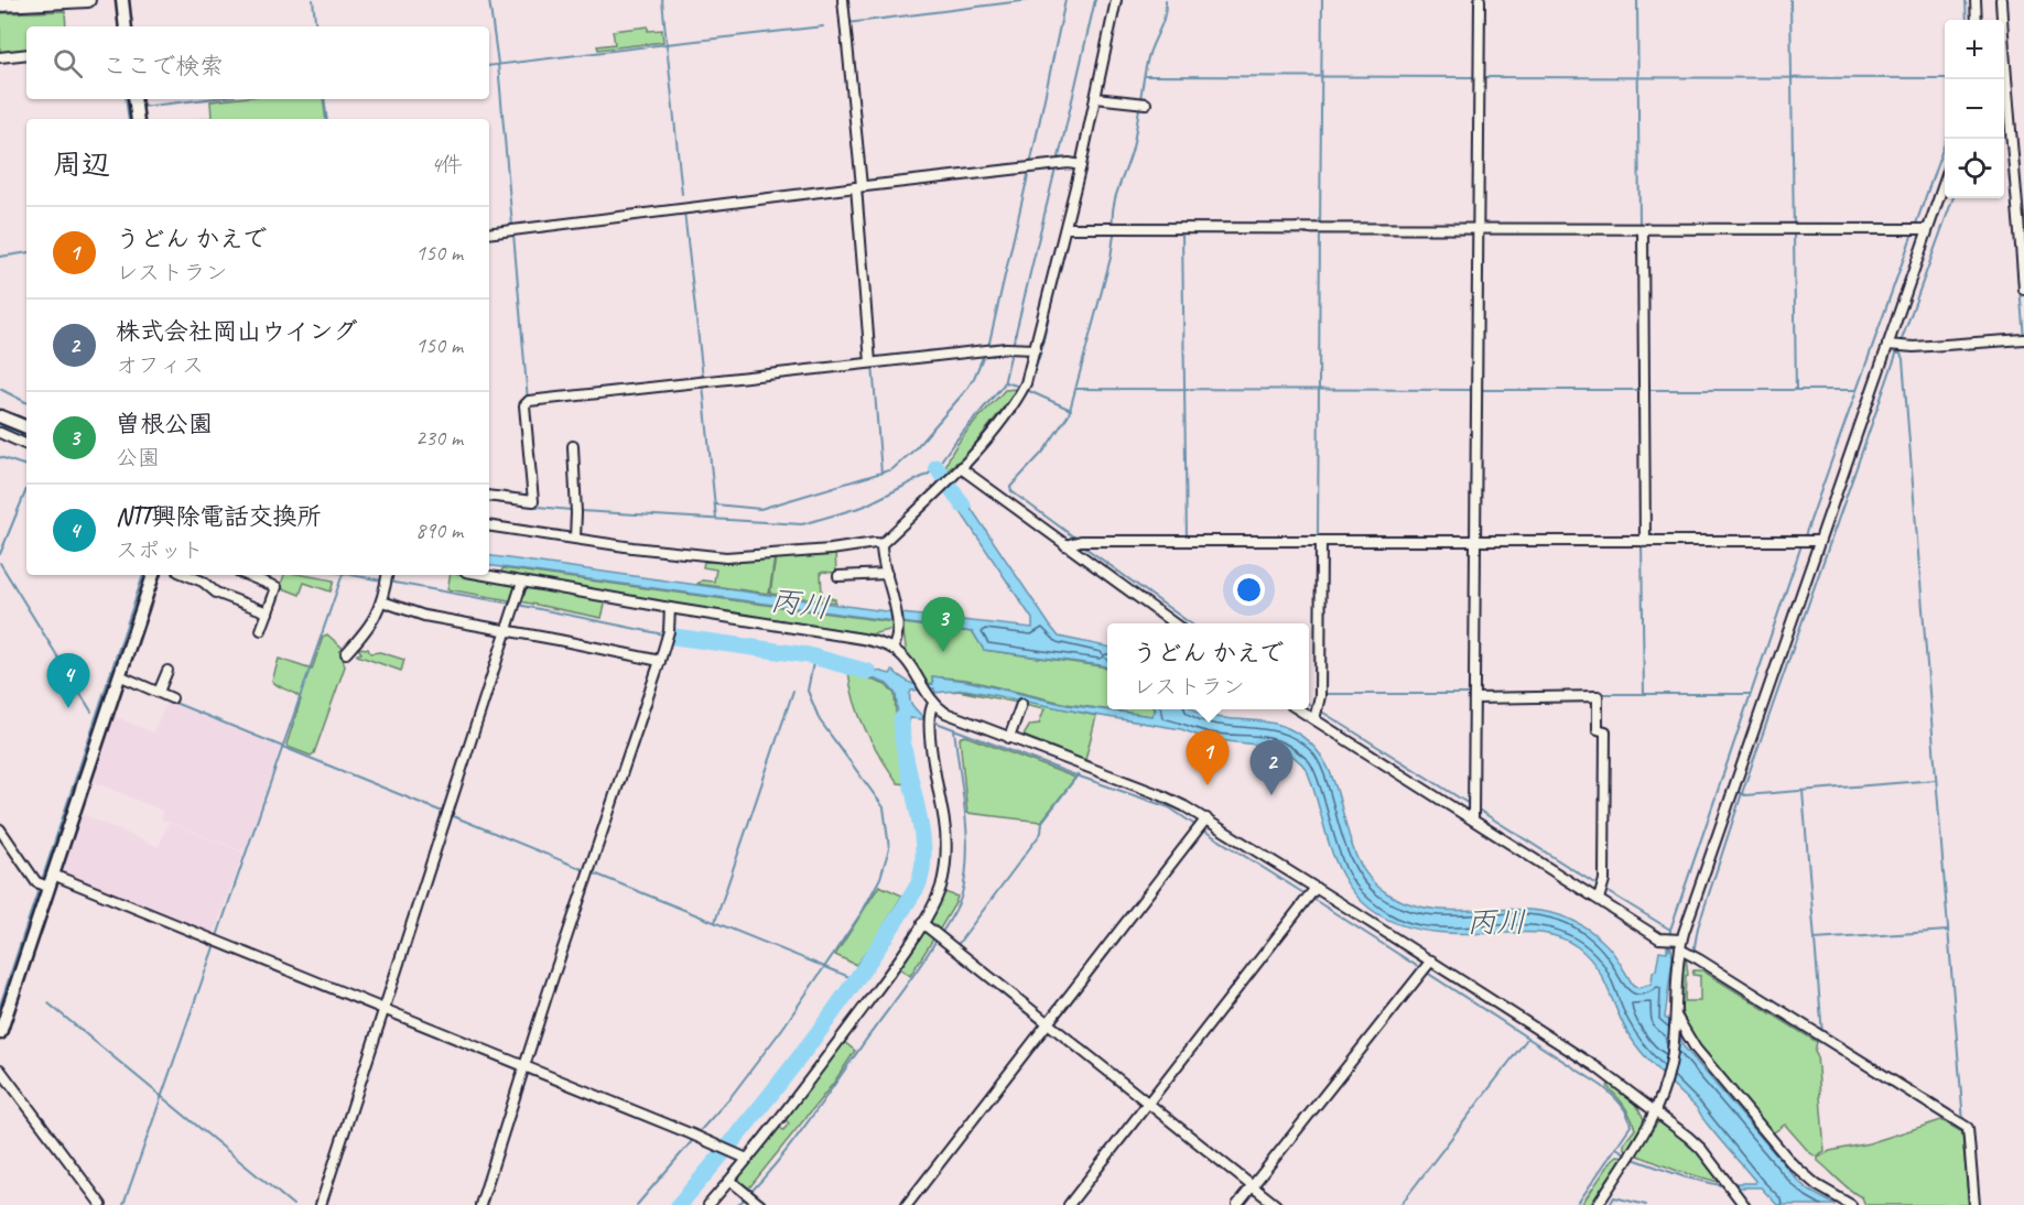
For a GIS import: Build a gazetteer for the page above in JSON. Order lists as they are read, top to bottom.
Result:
{
  "water": ["丙川"],
  "page": {
    "map_buttons": ["+", "−"],
    "search": "ここで検索",
    "heading": ["周辺", "4件"],
    "list": [
      {
        "mark": "1",
        "name": "うどん かえで",
        "note": "レストラン",
        "value": "150 m"
      },
      {
        "mark": "2",
        "name": "株式会社岡山ウイング",
        "note": "オフィス",
        "value": "150 m"
      },
      {
        "mark": "3",
        "name": "曽根公園",
        "note": "公園",
        "value": "230 m"
      },
      {
        "mark": "4",
        "name": "NTT興除電話交換所",
        "note": "スポット",
        "value": "890 m"
      }
    ],
    "pins": [
      "3",
      "4",
      "1",
      "2"
    ],
    "popup": ["うどん かえで", "レストラン"]
  }
}
